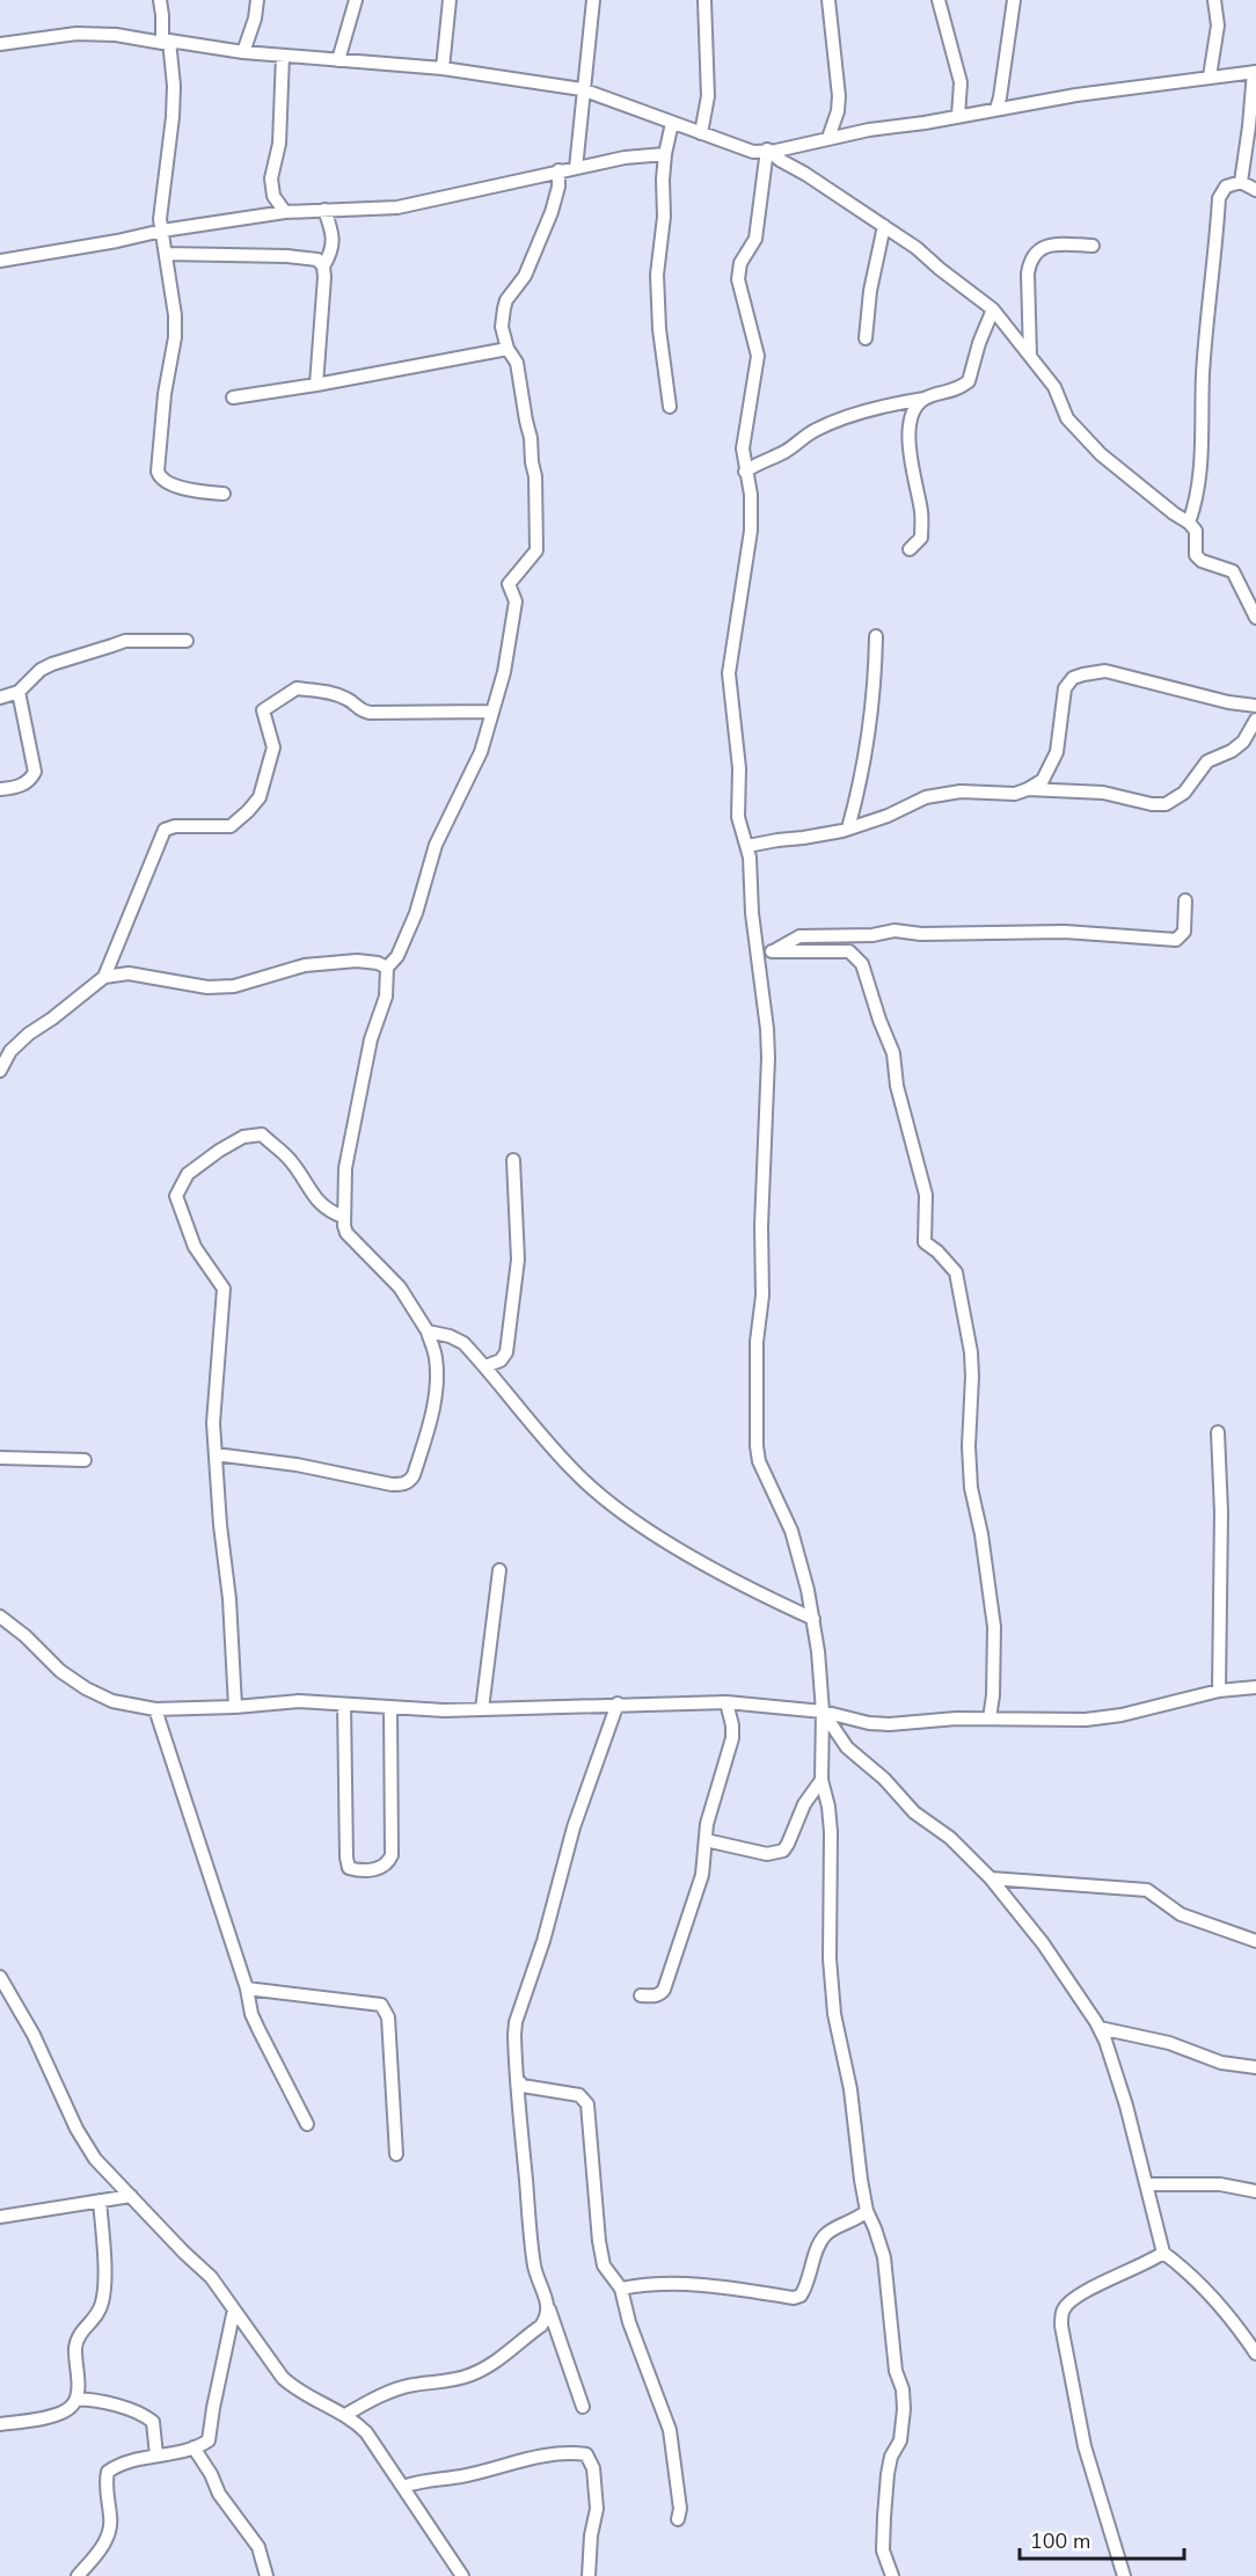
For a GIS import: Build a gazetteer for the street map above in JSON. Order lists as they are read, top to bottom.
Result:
{
  "scale_bar": "100 m"
}
